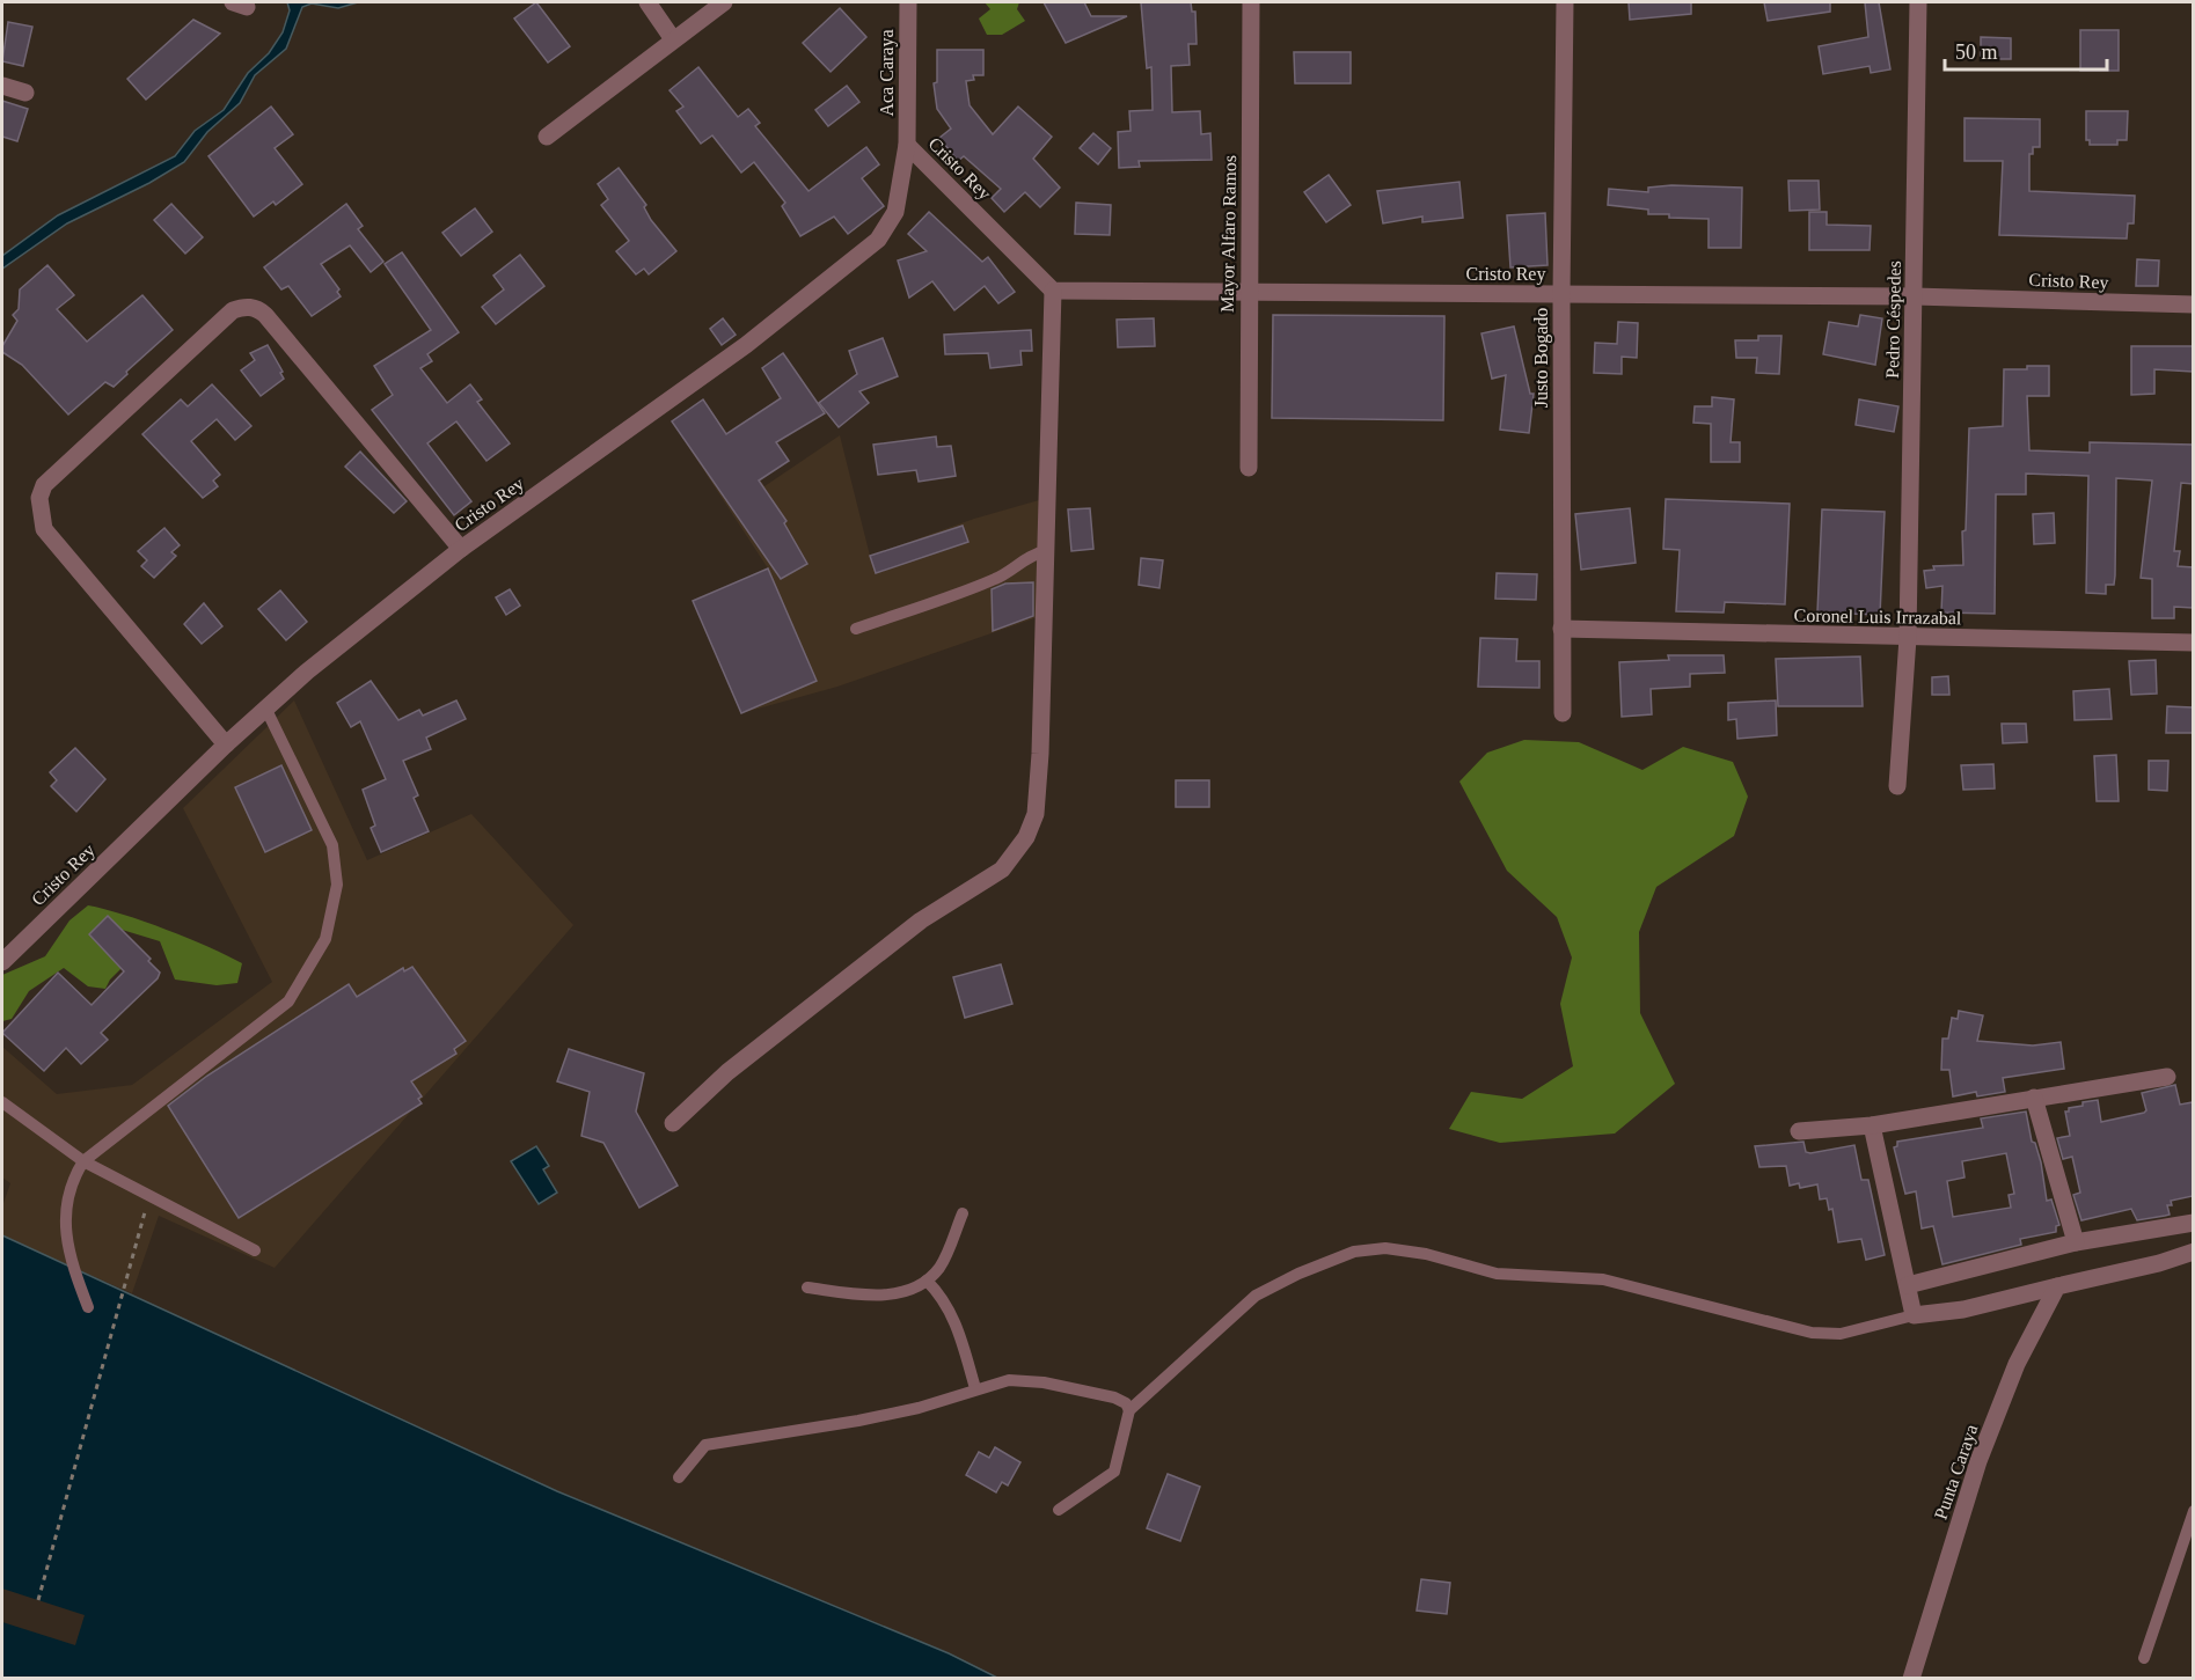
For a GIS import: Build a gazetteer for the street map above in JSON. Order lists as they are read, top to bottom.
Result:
{
  "streets": {
    "street": [
      "Aca Caraya",
      "Cristo Rey",
      "Mayor Alfaro Ramos",
      "Pedro Céspedes",
      "Justo Bogado",
      "Coronel Luis Irrazabal",
      "Punta Caraya"
    ]
  },
  "crossings": [
    ["Aca Caraya", "Cristo Rey"],
    ["Cristo Rey", "Mayor Alfaro Ramos"],
    ["Cristo Rey", "Pedro Céspedes"],
    ["Cristo Rey", "Justo Bogado"],
    ["Pedro Céspedes", "Coronel Luis Irrazabal"],
    ["Justo Bogado", "Coronel Luis Irrazabal"]
  ],
  "scale_bar": "50 m"
}
